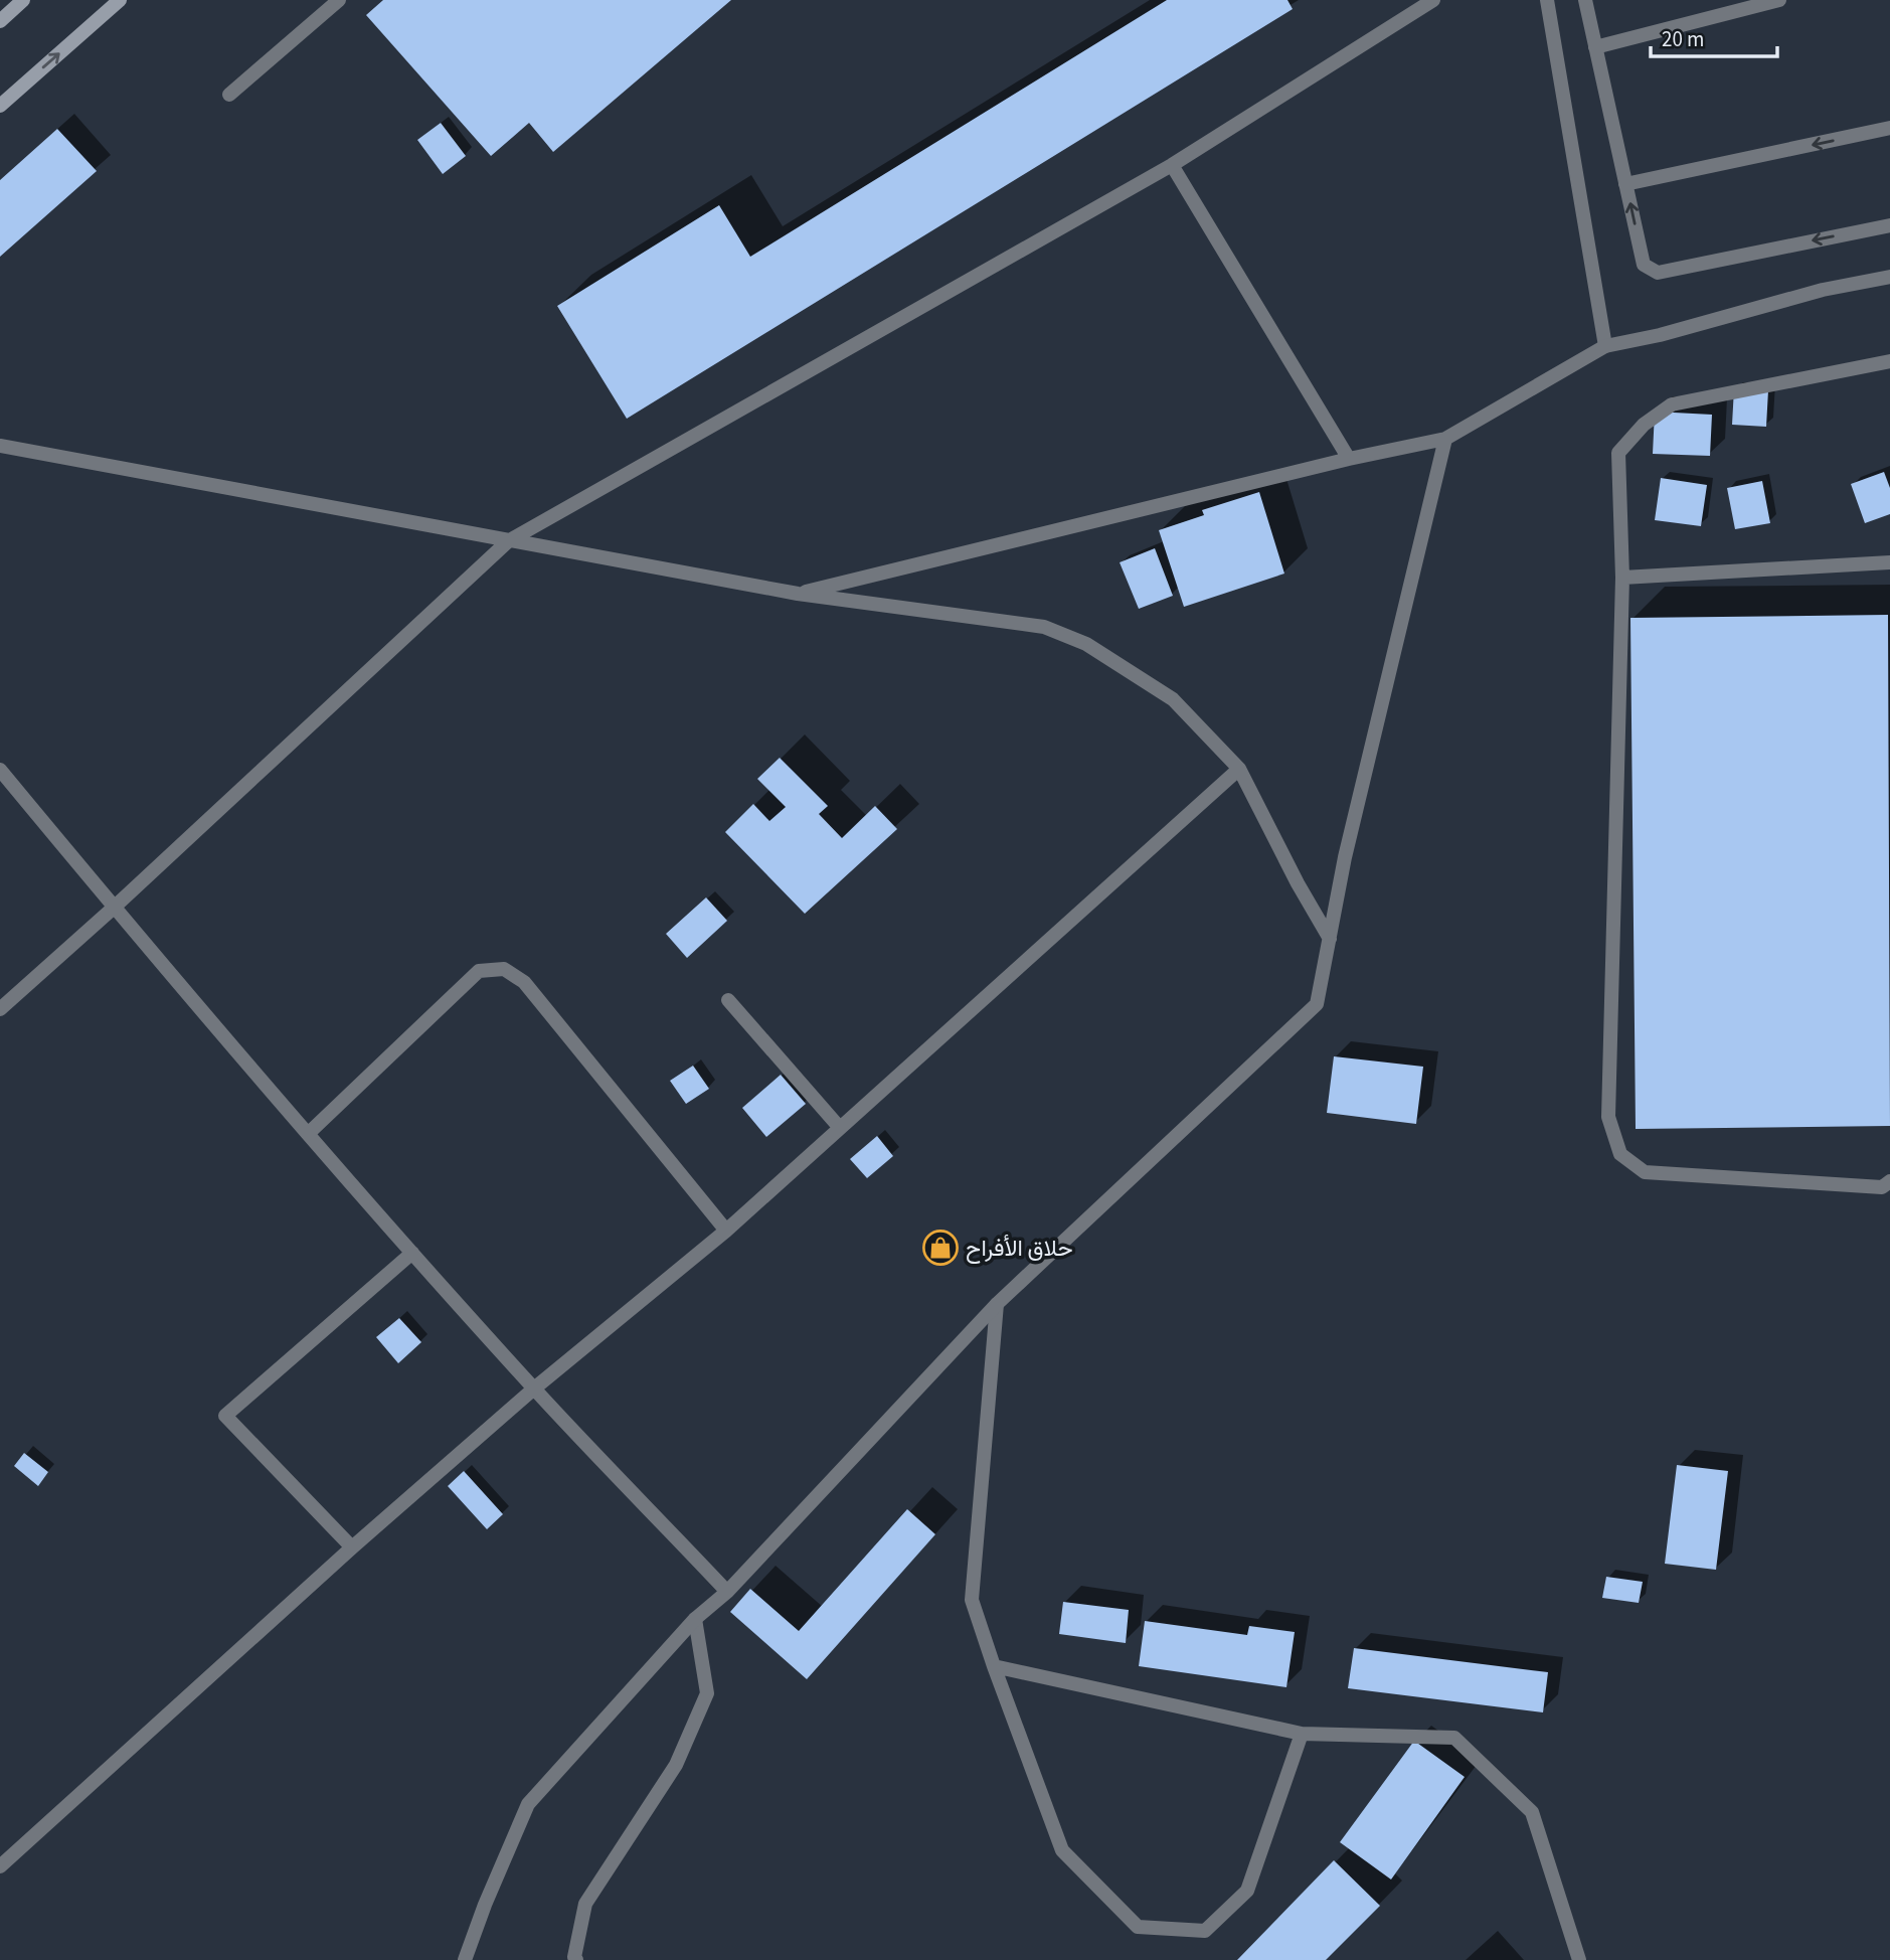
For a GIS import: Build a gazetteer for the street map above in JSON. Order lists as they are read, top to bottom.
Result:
{
  "places": {
    "shop": ["حلاق الأفراح"]
  },
  "scale_bar": "20 m"
}
